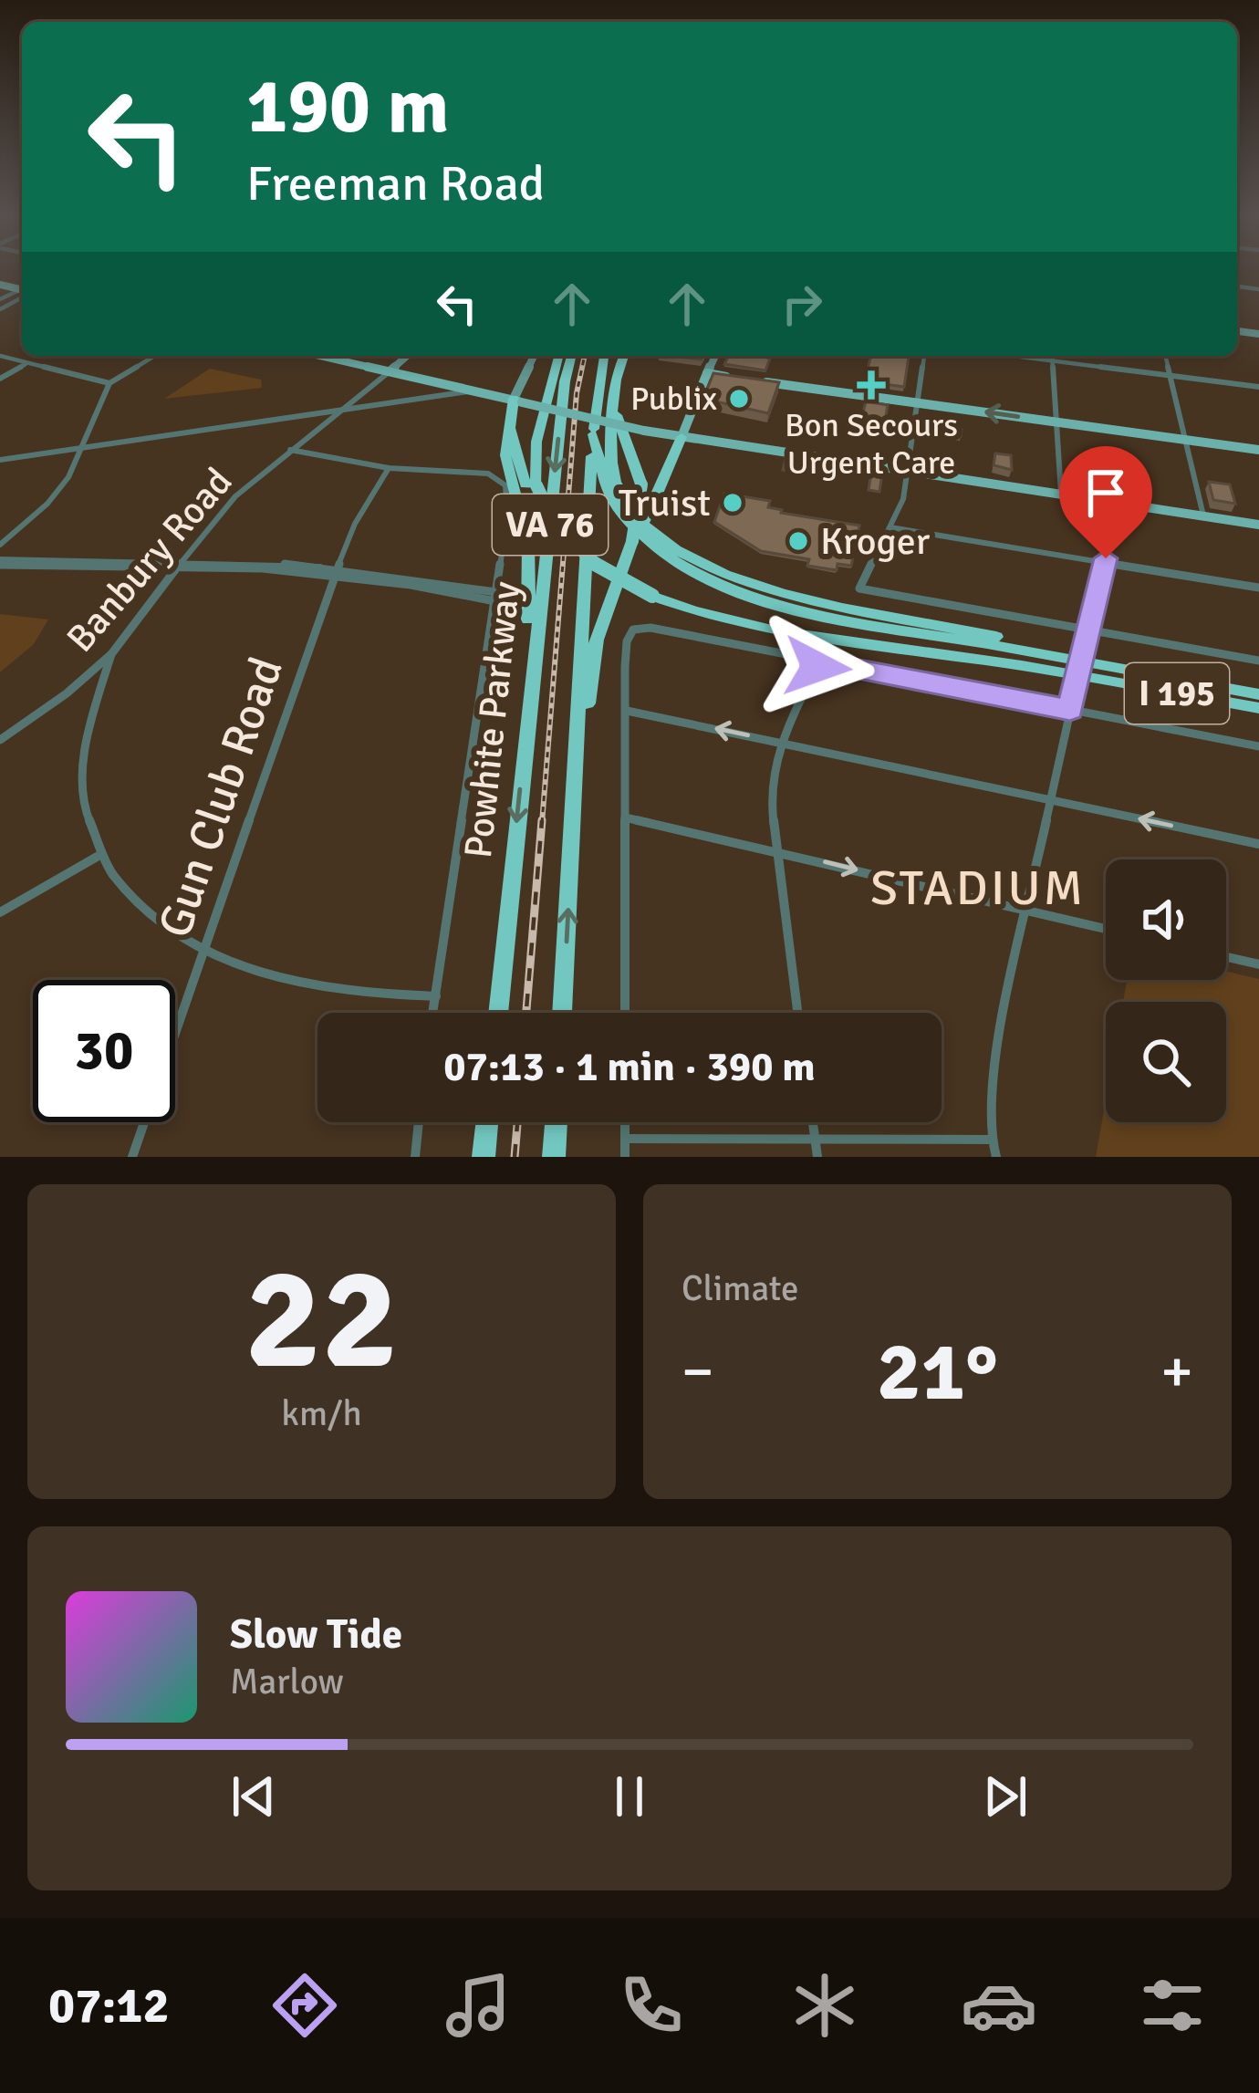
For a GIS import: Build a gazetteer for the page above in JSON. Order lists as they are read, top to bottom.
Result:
{
  "streets": {
    "highway": ["VA 76", "I 195", "Powhite Parkway"],
    "street": ["Banbury Road", "Gun Club Road"]
  },
  "crossings": [
    ["I 195", "Powhite Parkway"]
  ],
  "districts": ["STADIUM"],
  "places": {
    "health": ["Bon Secours Urgent Care"],
    "other": ["Publix", "Truist", "Kroger"]
  },
  "page": {
    "turn": ["190 m", "Freeman Road"],
    "limit": "30",
    "trip": "07:13 · 1 min · 390 m",
    "tile": [
      ["22", "km/h"],
      "Climate"
    ],
    "heat": ["−", "21°", "+"],
    "song": ["Slow Tide", "Marlow"],
    "tabs": "07:12"
  }
}
